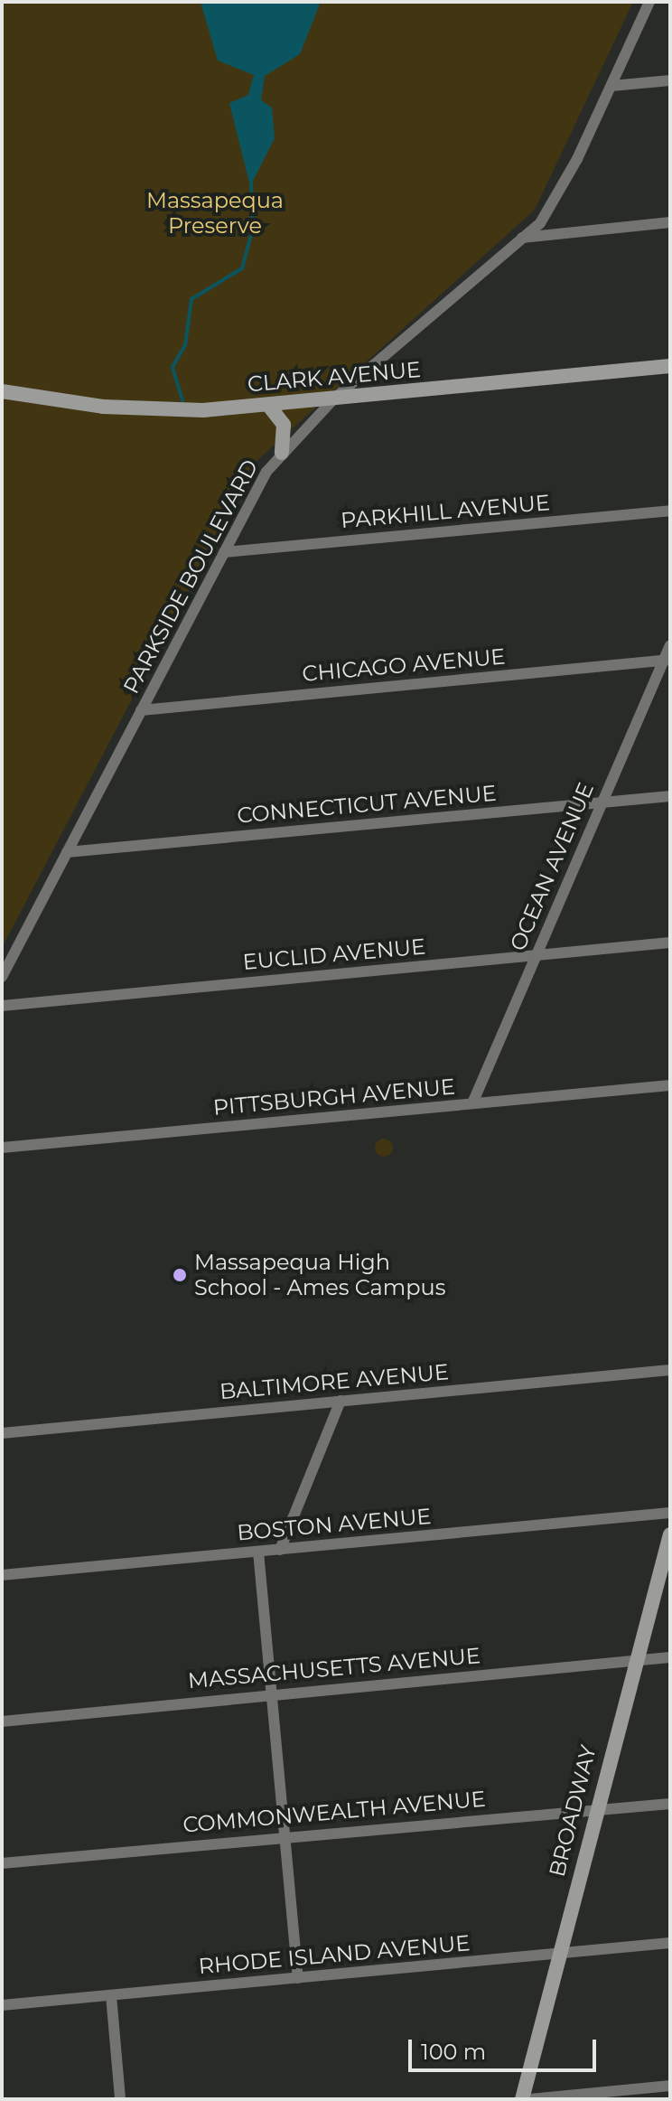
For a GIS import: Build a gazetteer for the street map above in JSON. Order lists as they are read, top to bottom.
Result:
{
  "streets": {
    "street": [
      "CLARK AVENUE",
      "PARKHILL AVENUE",
      "PARKSIDE BOULEVARD",
      "CHICAGO AVENUE",
      "CONNECTICUT AVENUE",
      "OCEAN AVENUE",
      "EUCLID AVENUE",
      "PITTSBURGH AVENUE",
      "BALTIMORE AVENUE",
      "BOSTON AVENUE",
      "MASSACHUSETTS AVENUE",
      "BROADWAY",
      "COMMONWEALTH AVENUE",
      "RHODE ISLAND AVENUE"
    ]
  },
  "crossings": [
    ["CLARK AVENUE", "PARKSIDE BOULEVARD"],
    ["PARKHILL AVENUE", "PARKSIDE BOULEVARD"],
    ["PARKSIDE BOULEVARD", "CHICAGO AVENUE"],
    ["PARKSIDE BOULEVARD", "CONNECTICUT AVENUE"],
    ["CHICAGO AVENUE", "OCEAN AVENUE"],
    ["CONNECTICUT AVENUE", "OCEAN AVENUE"],
    ["OCEAN AVENUE", "EUCLID AVENUE"],
    ["OCEAN AVENUE", "PITTSBURGH AVENUE"],
    ["MASSACHUSETTS AVENUE", "BROADWAY"],
    ["BROADWAY", "COMMONWEALTH AVENUE"],
    ["BROADWAY", "RHODE ISLAND AVENUE"]
  ],
  "parks": ["Massapequa Preserve"],
  "places": ["Massapequa High School - Ames Campus"],
  "scale_bar": "100 m"
}
